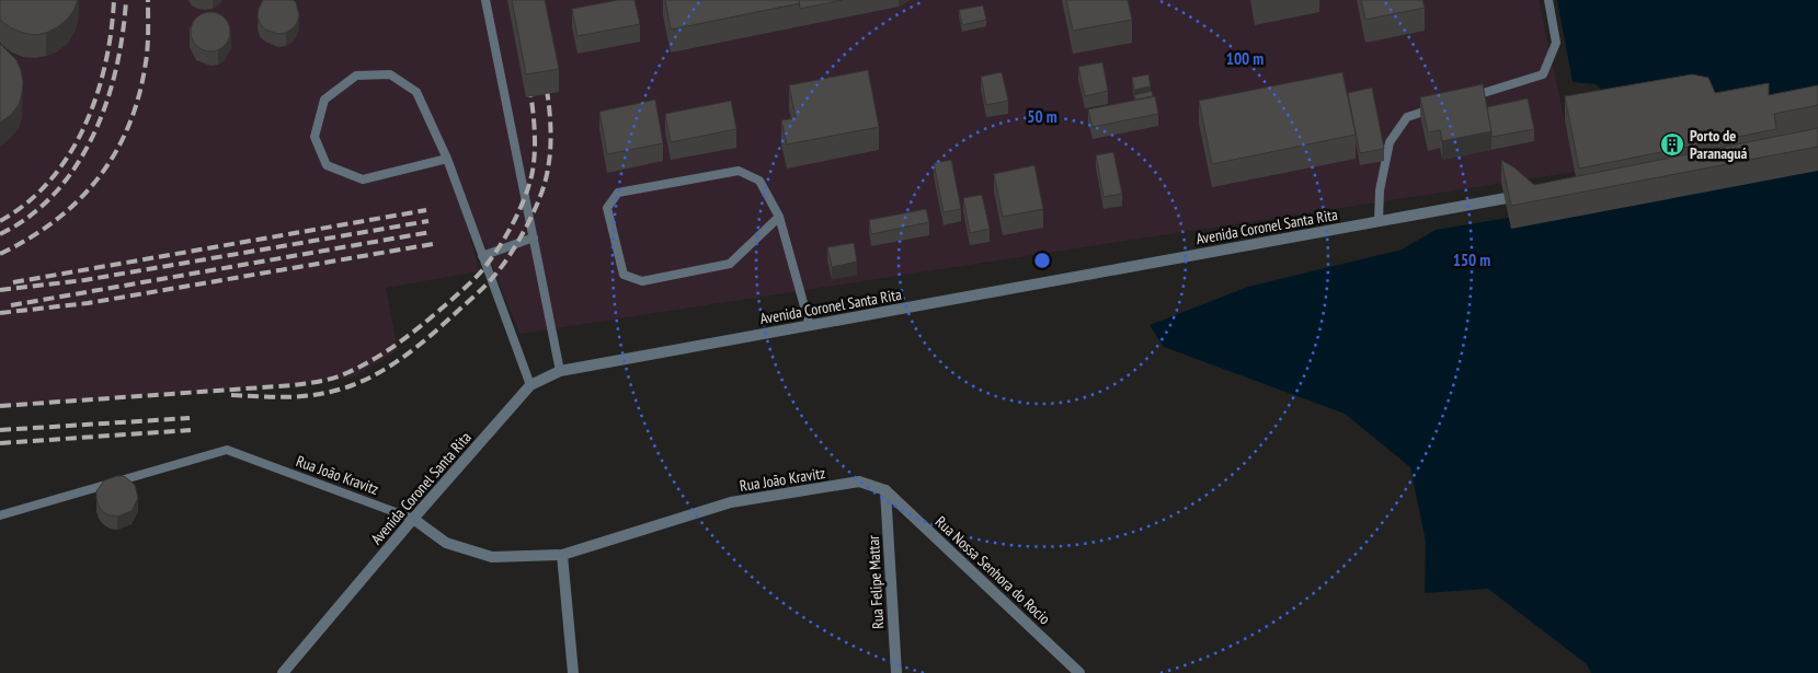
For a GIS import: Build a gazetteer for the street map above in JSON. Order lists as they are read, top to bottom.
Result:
{
  "streets": {
    "street": [
      "Avenida Coronel Santa Rita",
      "Rua João Kravitz",
      "Rua Nossa Senhora do Rocio",
      "Rua Felipe Mattar"
    ]
  },
  "crossings": [
    ["Avenida Coronel Santa Rita", "Rua João Kravitz"],
    ["Rua João Kravitz", "Rua Nossa Senhora do Rocio"],
    ["Rua João Kravitz", "Rua Felipe Mattar"],
    ["Rua Nossa Senhora do Rocio", "Rua Felipe Mattar"]
  ],
  "places": {
    "building": ["Porto de Paranaguá"]
  },
  "rings": ["100 m", "50 m", "150 m"]
}
